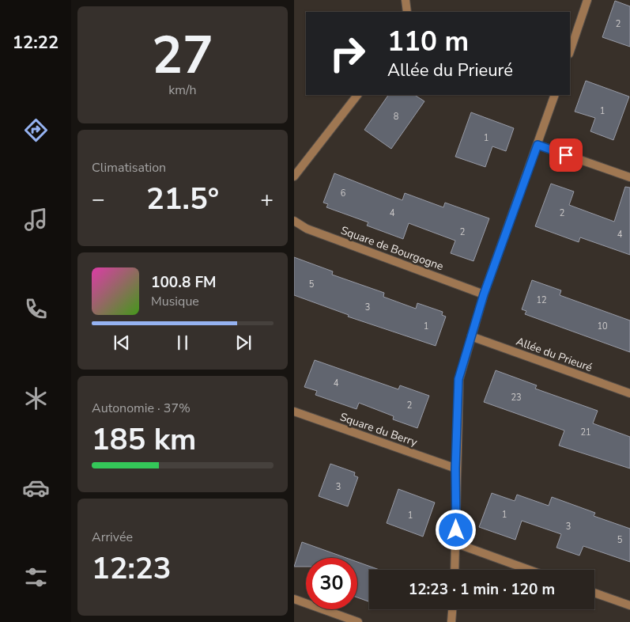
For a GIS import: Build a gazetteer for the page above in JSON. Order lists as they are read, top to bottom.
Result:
{
  "streets": {
    "street": ["Square de Bourgogne", "Allée du Prieuré", "Square du Berry"]
  },
  "house_numbers": [
    "2",
    "1",
    "8",
    "1",
    "6",
    "4",
    "2",
    "2",
    "4",
    "5",
    "12",
    "3",
    "1",
    "10",
    "4",
    "23",
    "2",
    "21",
    "3",
    "1",
    "1",
    "3",
    "5"
  ],
  "page": {
    "tabs": "12:22",
    "tile": [
      ["27", "km/h"],
      "Climatisation",
      ["Autonomie · 37%", "185 km"],
      ["Arrivée", "12:23"]
    ],
    "turn": ["110 m", "Allée du Prieuré"],
    "heat": ["−", "21.5°", "+"],
    "song": ["100.8 FM", "Musique"],
    "limit": "30",
    "trip": "12:23 · 1 min · 120 m"
  }
}
